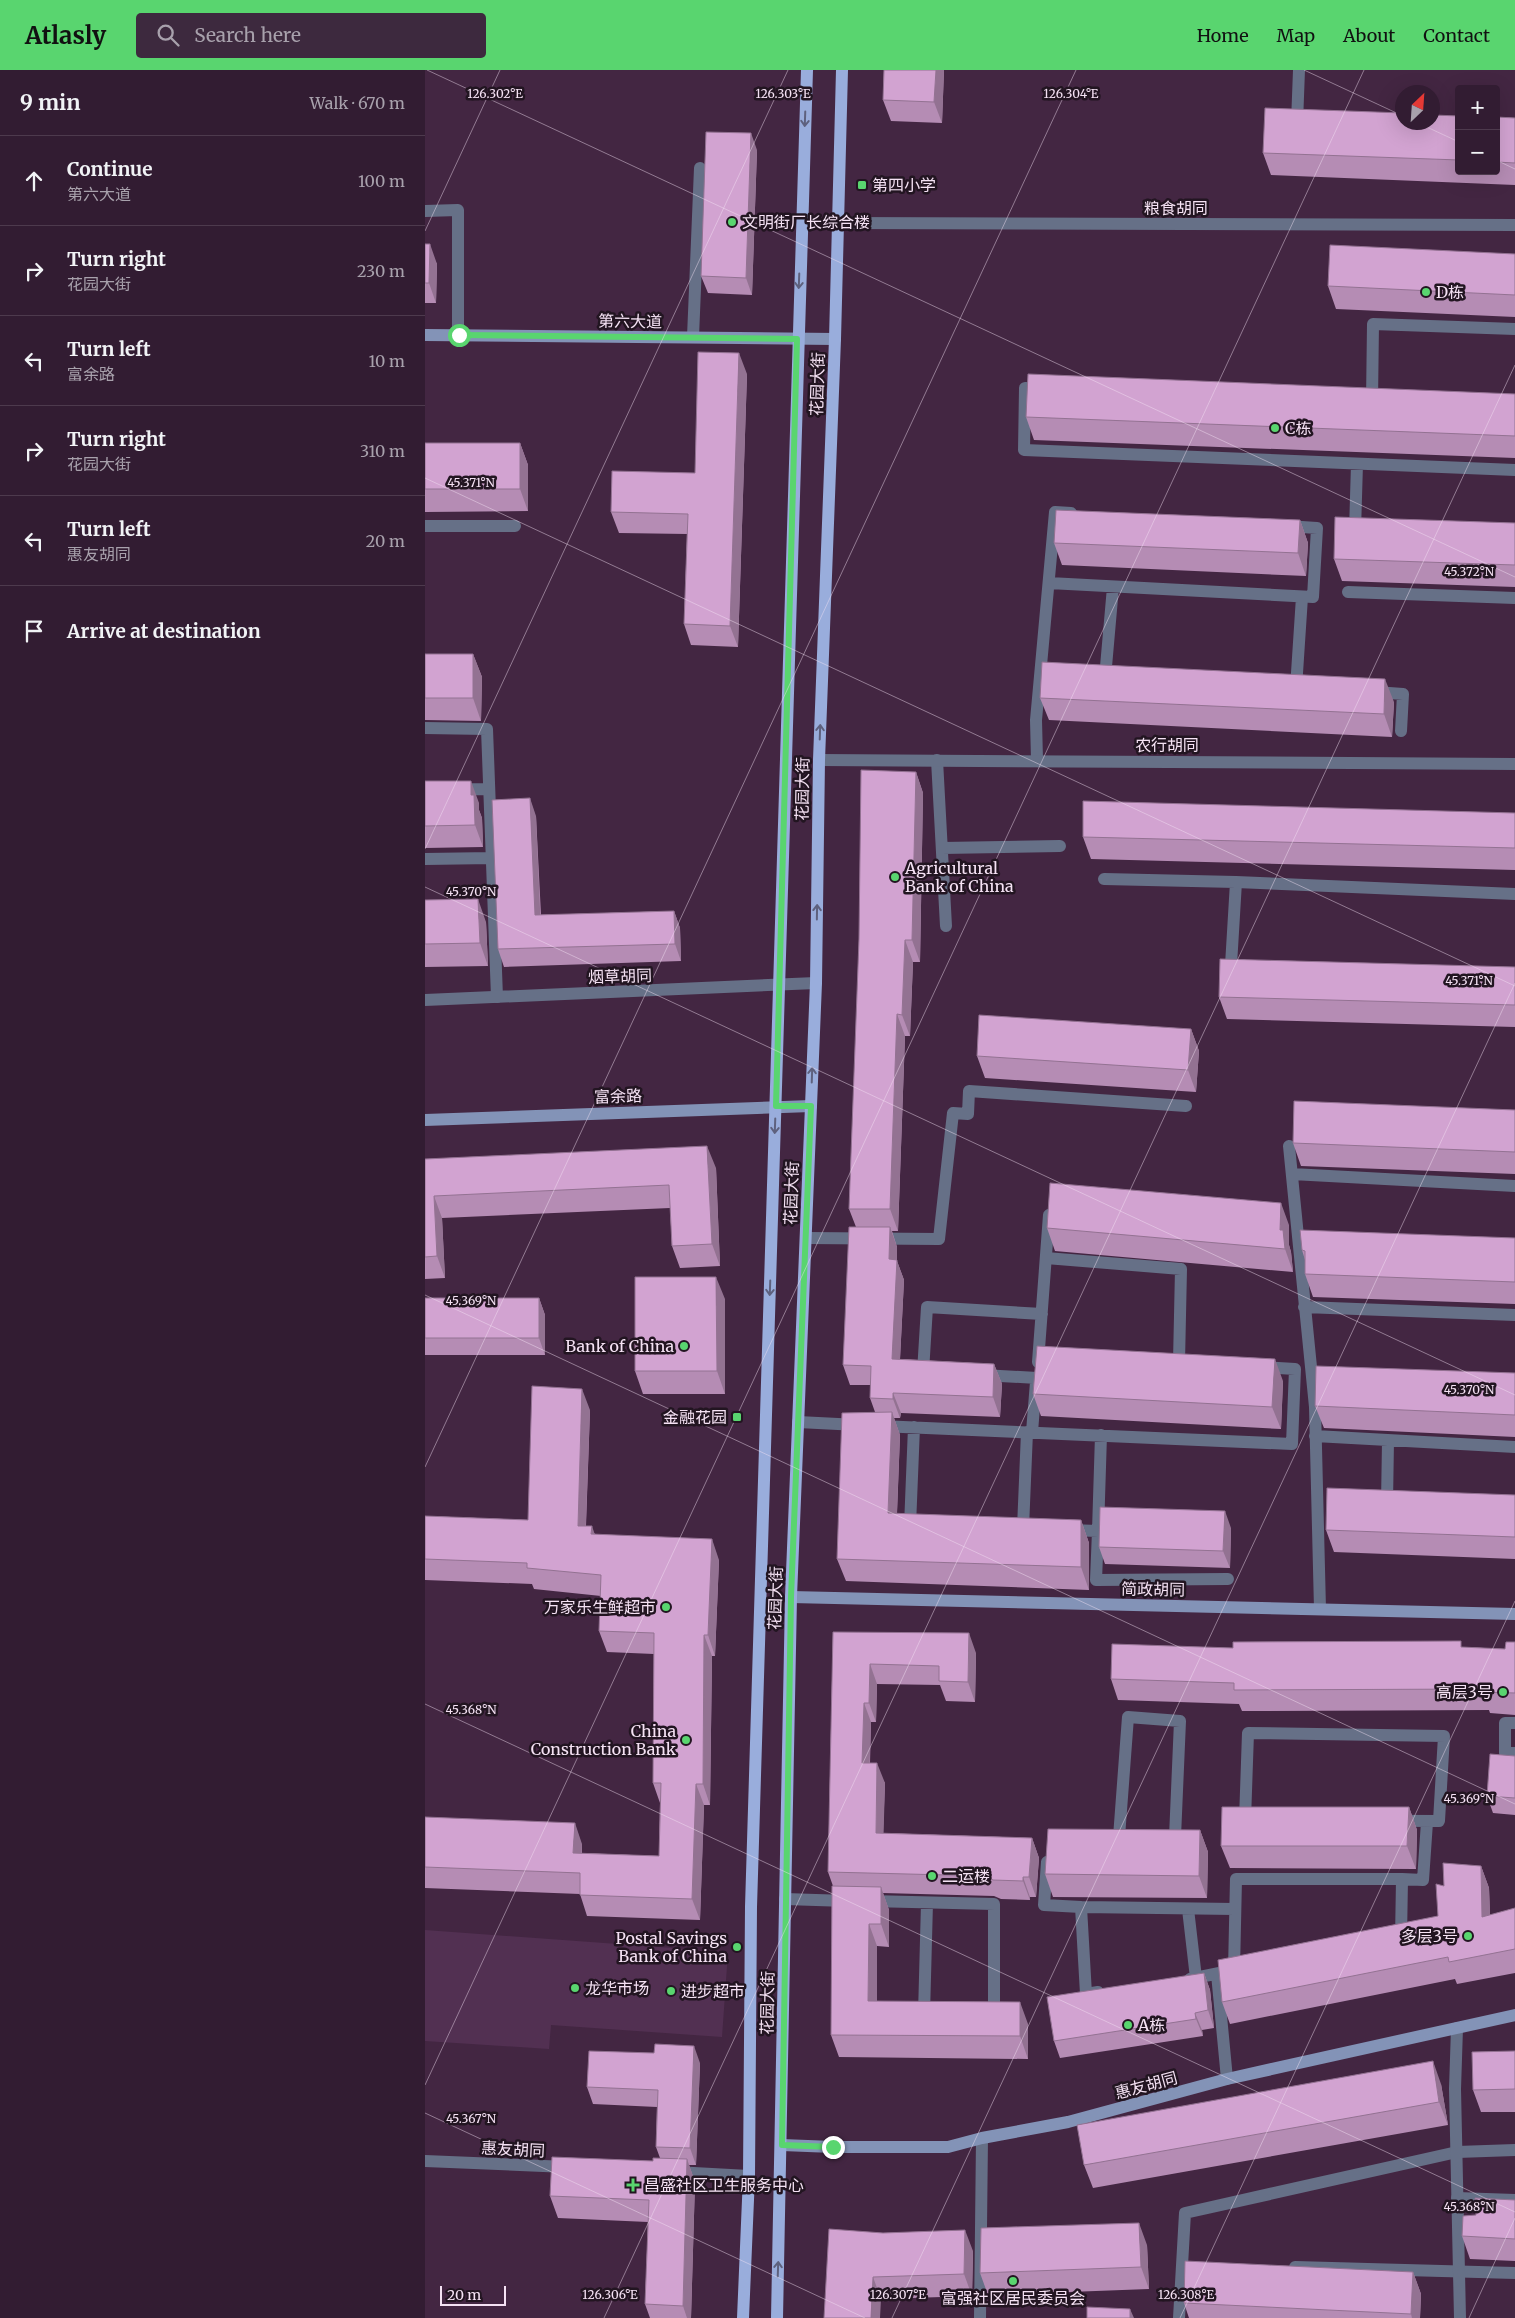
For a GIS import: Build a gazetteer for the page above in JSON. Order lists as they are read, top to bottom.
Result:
{
  "streets": {
    "main road": ["花园大街"],
    "street": [
      "粮食胡同",
      "第六大道",
      "农行胡同",
      "烟草胡同",
      "富余路",
      "简政胡同",
      "惠友胡同"
    ]
  },
  "crossings": [
    ["粮食胡同", "花园大街"],
    ["第六大道", "花园大街"],
    ["花园大街", "农行胡同"],
    ["花园大街", "烟草胡同"],
    ["花园大街", "富余路"],
    ["花园大街", "简政胡同"],
    ["花园大街", "惠友胡同"]
  ],
  "places": {
    "transit": ["第四小学", "金融花园"],
    "other": [
      "文明街厂长综合楼",
      "D栋",
      "C栋",
      "Agricultural Bank of China",
      "Bank of China",
      "万家乐生鲜超市",
      "高层3号",
      "China Construction Bank",
      "二运楼",
      "多层3号",
      "Postal Savings Bank of China",
      "龙华市场",
      "进步超市",
      "A栋",
      "富强社区居民委员会"
    ],
    "health": ["昌盛社区卫生服务中心"]
  },
  "scale_bar": "20 m",
  "north": "top right",
  "page": {
    "header": "Atlasly",
    "search": "Search here",
    "nav": [
      "Home",
      "Map",
      "About",
      "Contact"
    ],
    "heading": ["9 min", "Walk · 670 m"],
    "map_buttons": ["+", "−"],
    "list": [
      ["Continue", "第六大道", "100 m"],
      ["Turn right", "花园大街", "230 m"],
      ["Turn left", "富余路", "10 m"],
      ["Turn right", "花园大街", "310 m"],
      ["Turn left", "惠友胡同", "20 m"],
      "Arrive at destination"
    ],
    "scale": "20 m"
  },
  "coordinates": [
    "126.302°E",
    "126.303°E",
    "126.304°E",
    "45.371°N",
    "45.372°N",
    "45.370°N",
    "45.369°N",
    "45.368°N",
    "45.367°N",
    "126.306°E",
    "126.307°E",
    "126.308°E"
  ]
}
